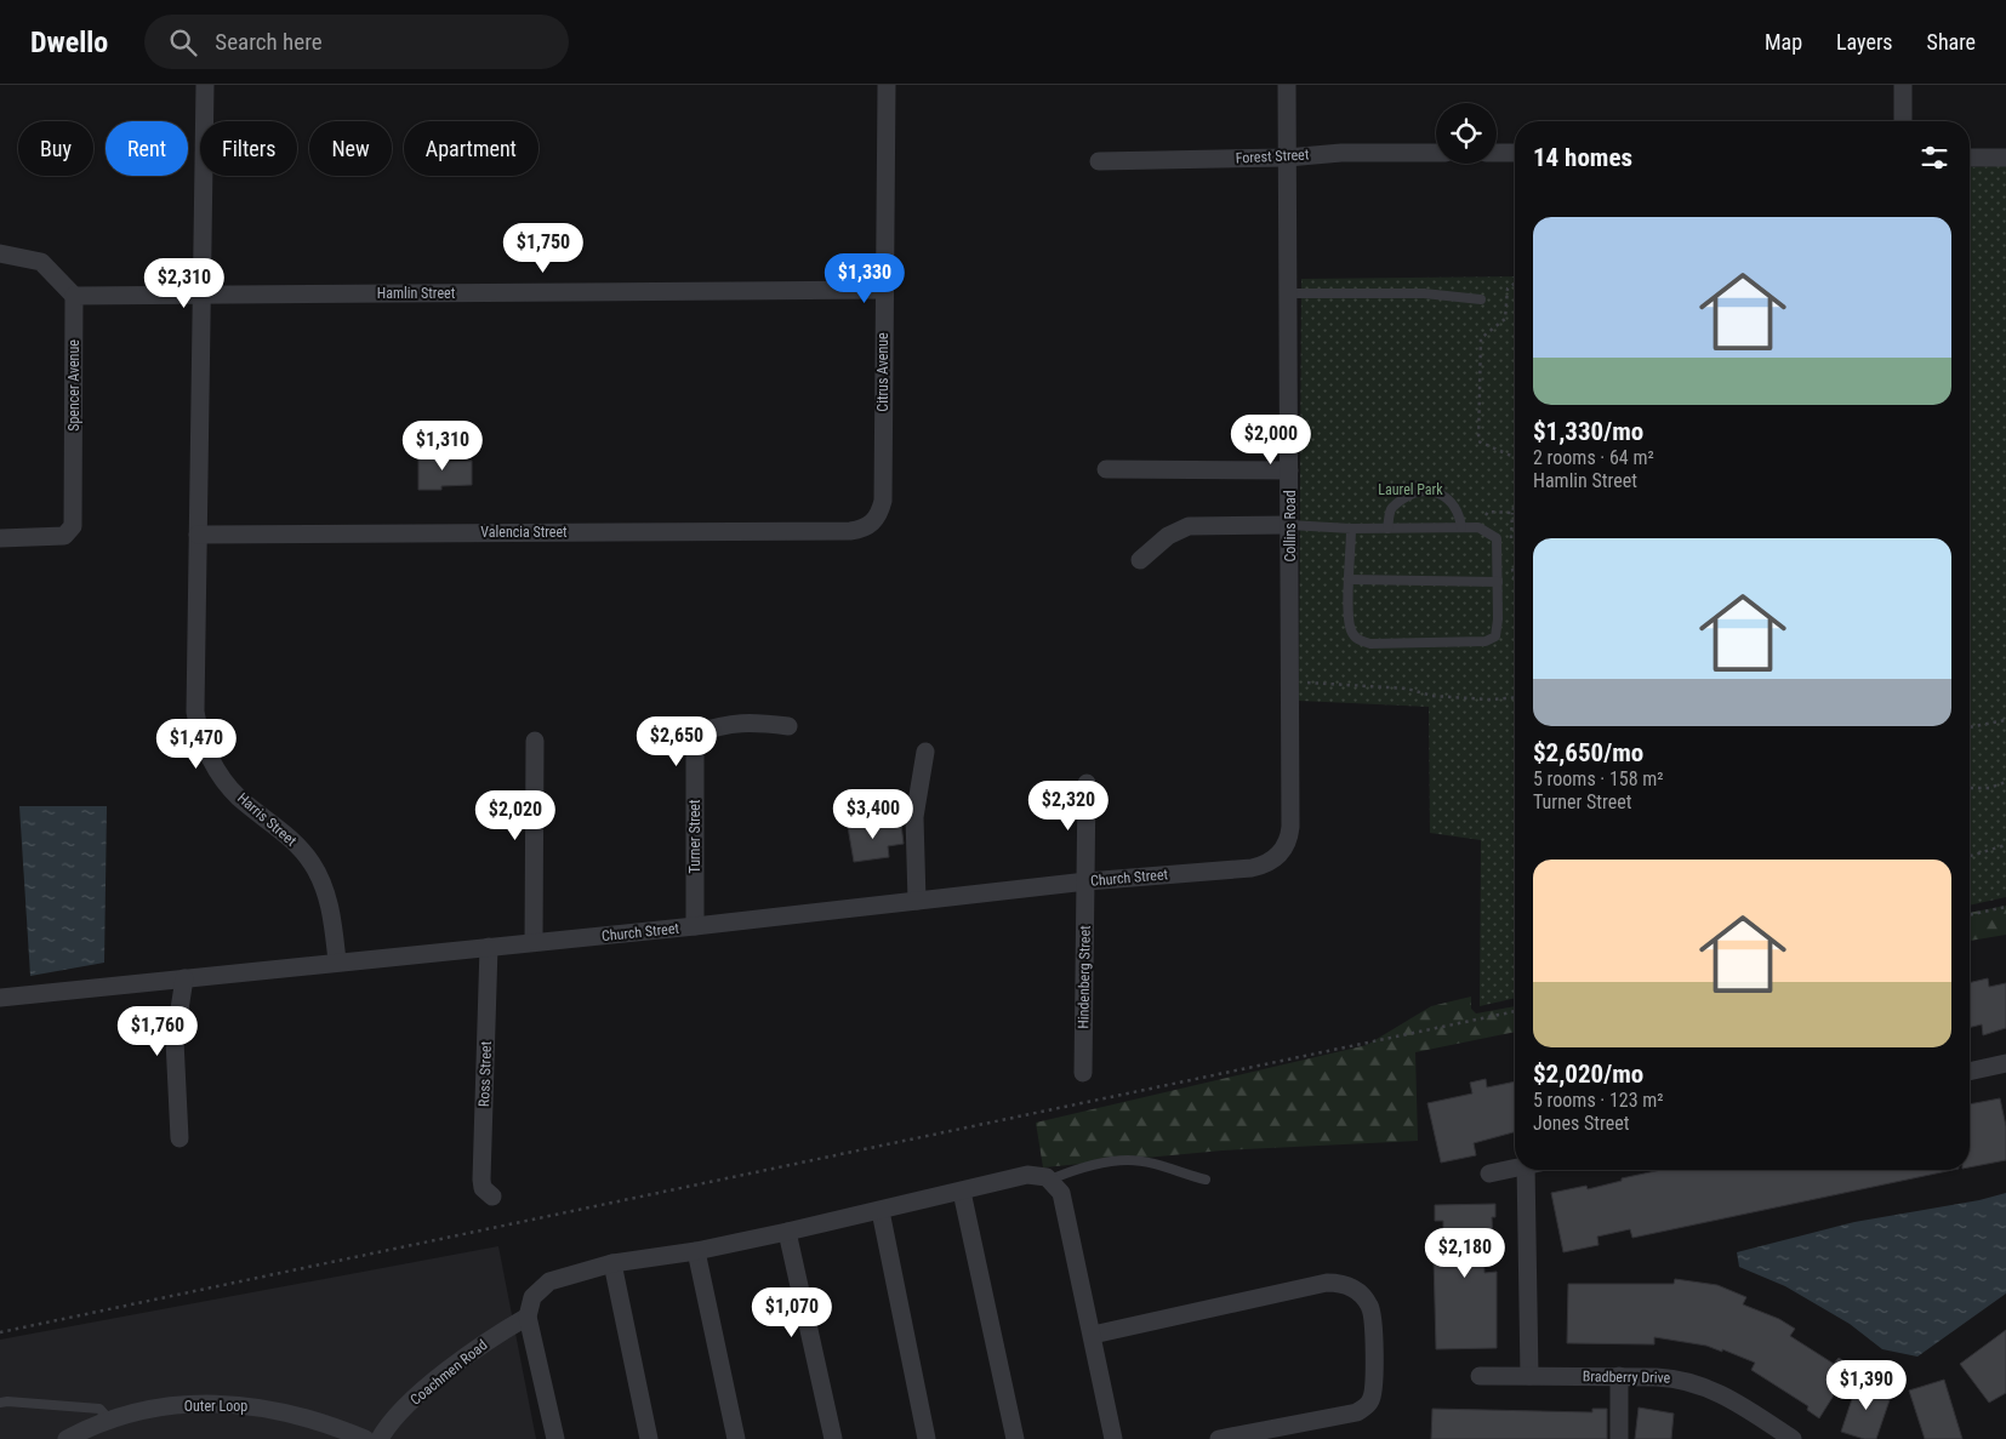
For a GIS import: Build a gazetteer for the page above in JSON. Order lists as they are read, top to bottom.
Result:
{
  "streets": {
    "street": [
      "Forest Street",
      "Hamlin Street",
      "Citrus Avenue",
      "Spencer Avenue",
      "Collins Road",
      "Valencia Street",
      "Harris Street",
      "Turner Street",
      "Church Street",
      "Hindenberg Street",
      "Ross Street",
      "Coachmen Road",
      "Bradberry Drive",
      "Outer Loop"
    ]
  },
  "crossings": [
    ["Forest Street", "Collins Road"],
    ["Hamlin Street", "Citrus Avenue"],
    ["Citrus Avenue", "Valencia Street"],
    ["Collins Road", "Church Street"],
    ["Valencia Street", "Harris Street"],
    ["Harris Street", "Church Street"],
    ["Turner Street", "Church Street"],
    ["Church Street", "Hindenberg Street"],
    ["Church Street", "Ross Street"]
  ],
  "parks": ["Laurel Park"],
  "page": {
    "header": "Dwello",
    "search": "Search here",
    "nav": ["Map", "Layers", "Share"],
    "chip": [
      "Buy",
      "Rent",
      "Filters",
      "New",
      "Apartment"
    ],
    "heading": "14 homes",
    "list": [
      {
        "name": "$1,330/mo",
        "note": "2 rooms · 64 m² · Hamlin Street"
      },
      {
        "name": "$2,650/mo",
        "note": "5 rooms · 158 m² · Turner Street"
      },
      {
        "name": "$2,020/mo",
        "note": "5 rooms · 123 m² · Jones Street"
      }
    ],
    "price": [
      "$1,750",
      "$1,330",
      "$2,310",
      "$2,000",
      "$1,310",
      "$2,650",
      "$1,470",
      "$2,320",
      "$3,400",
      "$2,020",
      "$1,760",
      "$2,180",
      "$1,070",
      "$1,390"
    ]
  }
}
